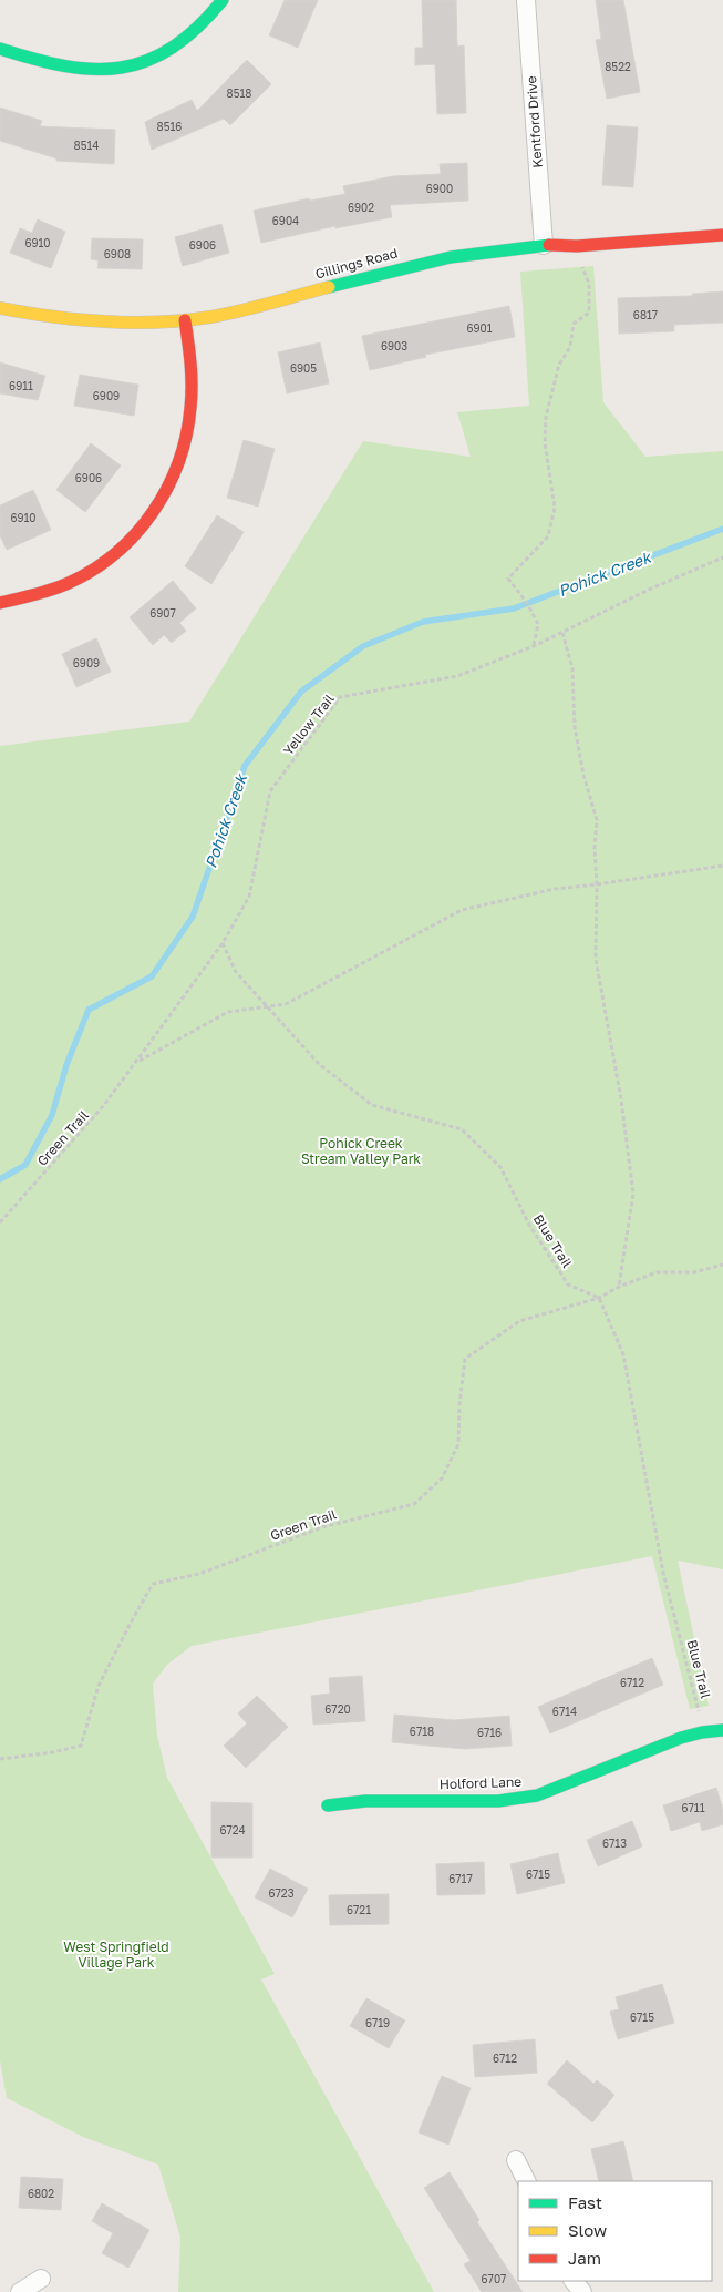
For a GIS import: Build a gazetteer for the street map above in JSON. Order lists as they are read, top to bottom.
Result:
{
  "streets": {
    "street": ["Kentford Drive", "Gillings Road", "Holford Lane"],
    "path": ["Yellow Trail", "Green Trail", "Blue Trail"]
  },
  "crossings": [
    ["Kentford Drive", "Gillings Road"],
    ["Yellow Trail", "Green Trail"],
    ["Yellow Trail", "Blue Trail"],
    ["Green Trail", "Blue Trail"],
    ["Blue Trail", "Holford Lane"]
  ],
  "water": ["Pohick Creek"],
  "parks": ["Pohick Creek Stream Valley Park", "West Springfield Village Park"],
  "house_numbers": [
    "8522",
    "8518",
    "8516",
    "8514",
    "6900",
    "6902",
    "6904",
    "6910",
    "6906",
    "6908",
    "6817",
    "6901",
    "6903",
    "6905",
    "6911",
    "6909",
    "6906",
    "6910",
    "6907",
    "6909",
    "6712",
    "6720",
    "6714",
    "6718",
    "6716",
    "6711",
    "6724",
    "6713",
    "6715",
    "6717",
    "6723",
    "6721",
    "6715",
    "6719",
    "6712",
    "6802",
    "6707"
  ],
  "legend": ["Fast", "Slow", "Jam"]
}
